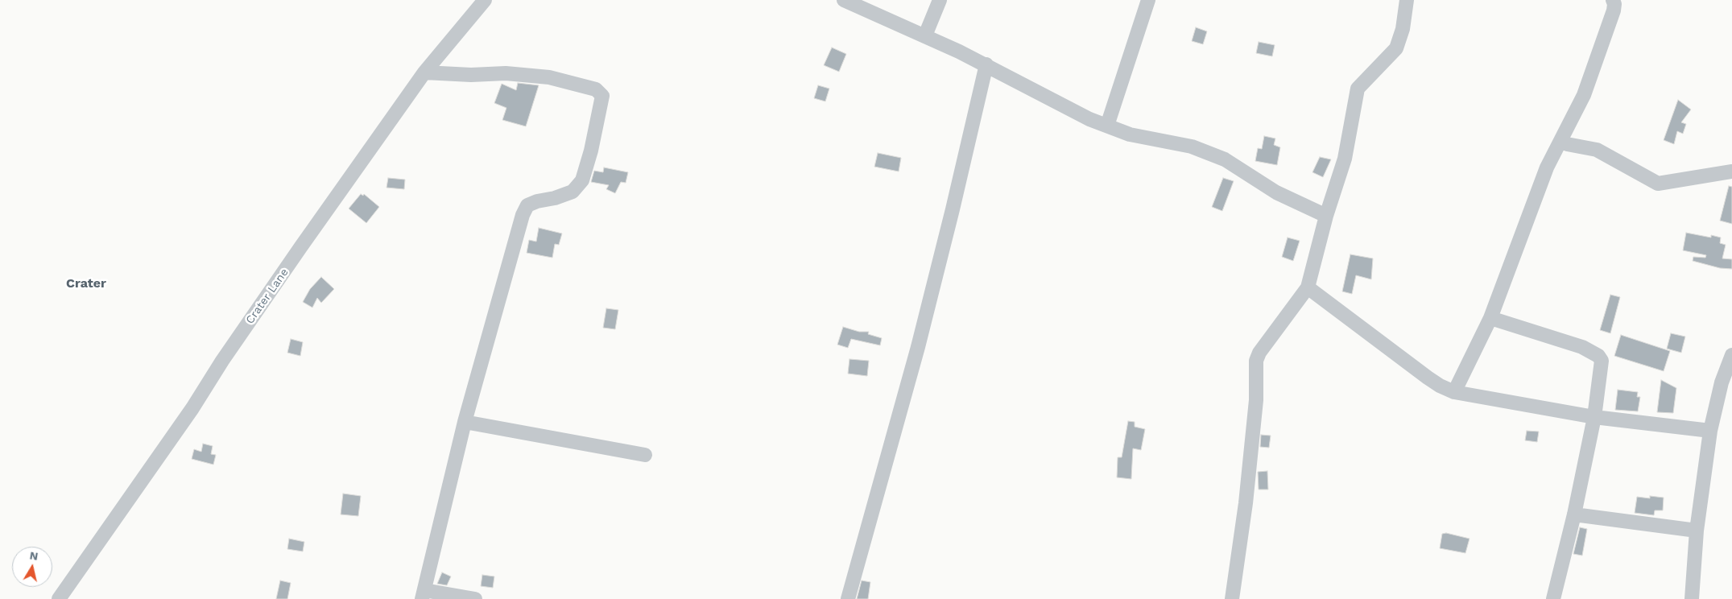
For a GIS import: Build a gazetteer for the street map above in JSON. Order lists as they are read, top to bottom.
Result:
{
  "streets": {
    "street": ["Crater Lane"]
  },
  "districts": ["Crater"],
  "north": "top"
}
